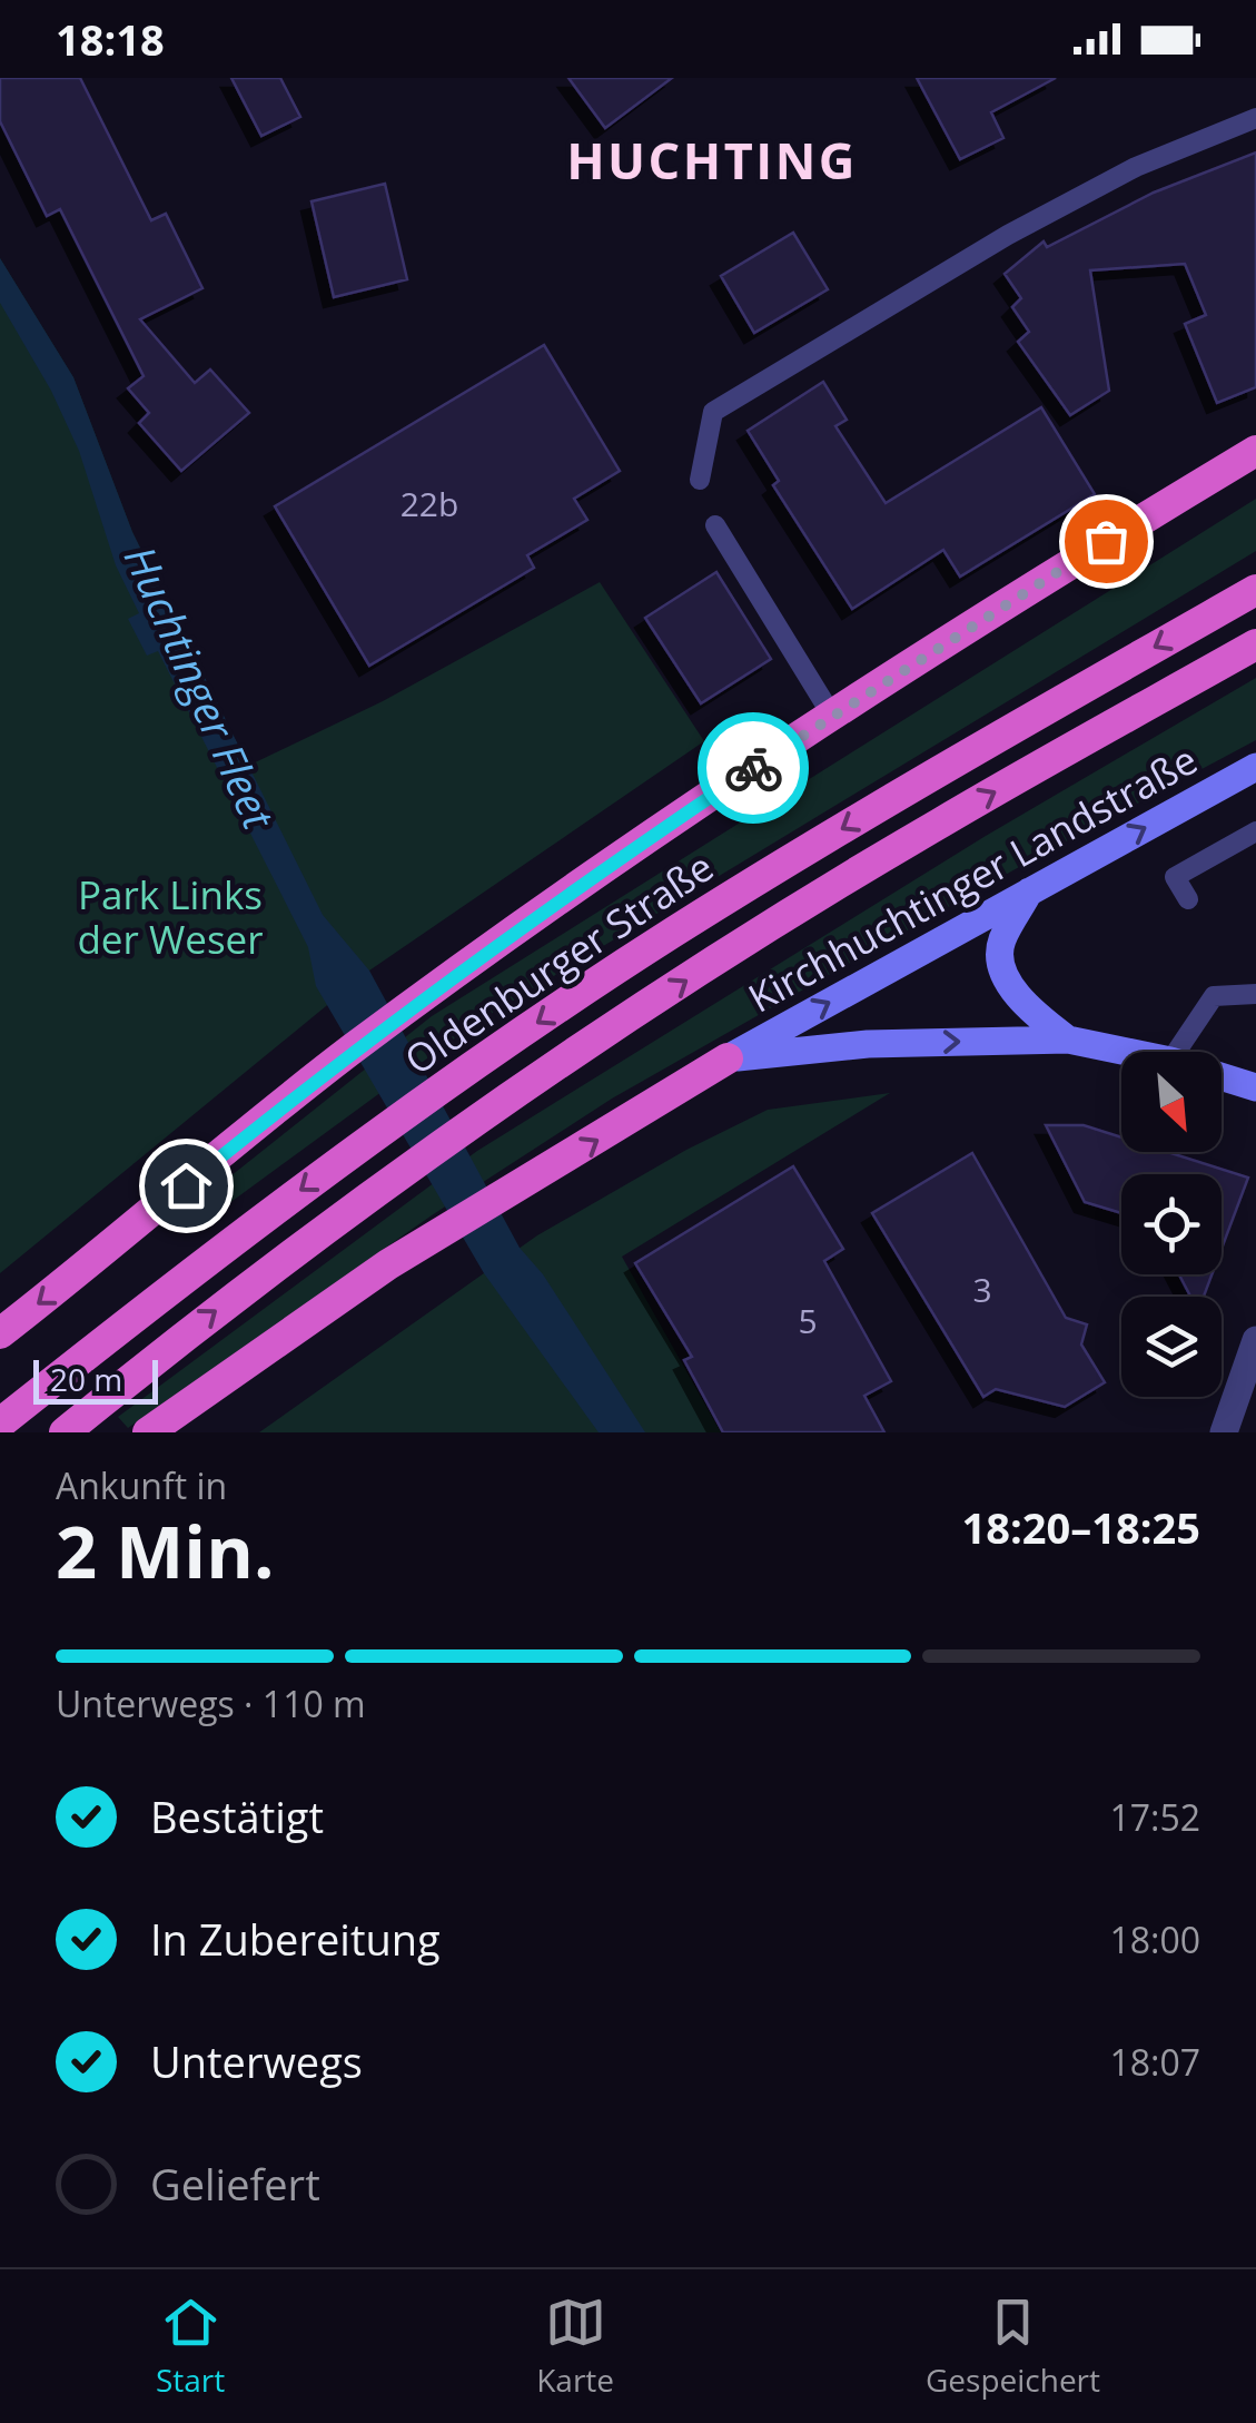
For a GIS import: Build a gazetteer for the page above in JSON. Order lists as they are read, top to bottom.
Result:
{
  "streets": {
    "highway": ["Oldenburger Straße"],
    "main road": ["Kirchhuchtinger Landstraße"]
  },
  "one_way": ["Kirchhuchtinger Landstraße"],
  "districts": ["HUCHTING"],
  "water": ["Huchtinger Fleet"],
  "parks": ["Park Links der Weser"],
  "house_numbers": ["22b", "3", "5"],
  "scale_bar": "20 m",
  "north": "bottom right",
  "page": {
    "status": "18:18",
    "scale": "20 m",
    "heading": ["2 Min.", "Ankunft in", "18:20–18:25"],
    "bar": "Unterwegs · 110 m",
    "list": [
      ["Bestätigt", "17:52"],
      ["In Zubereitung", "18:00"],
      ["Unterwegs", "18:07"],
      "Geliefert"
    ],
    "tabs": ["Start", "Karte", "Gespeichert"]
  }
}
